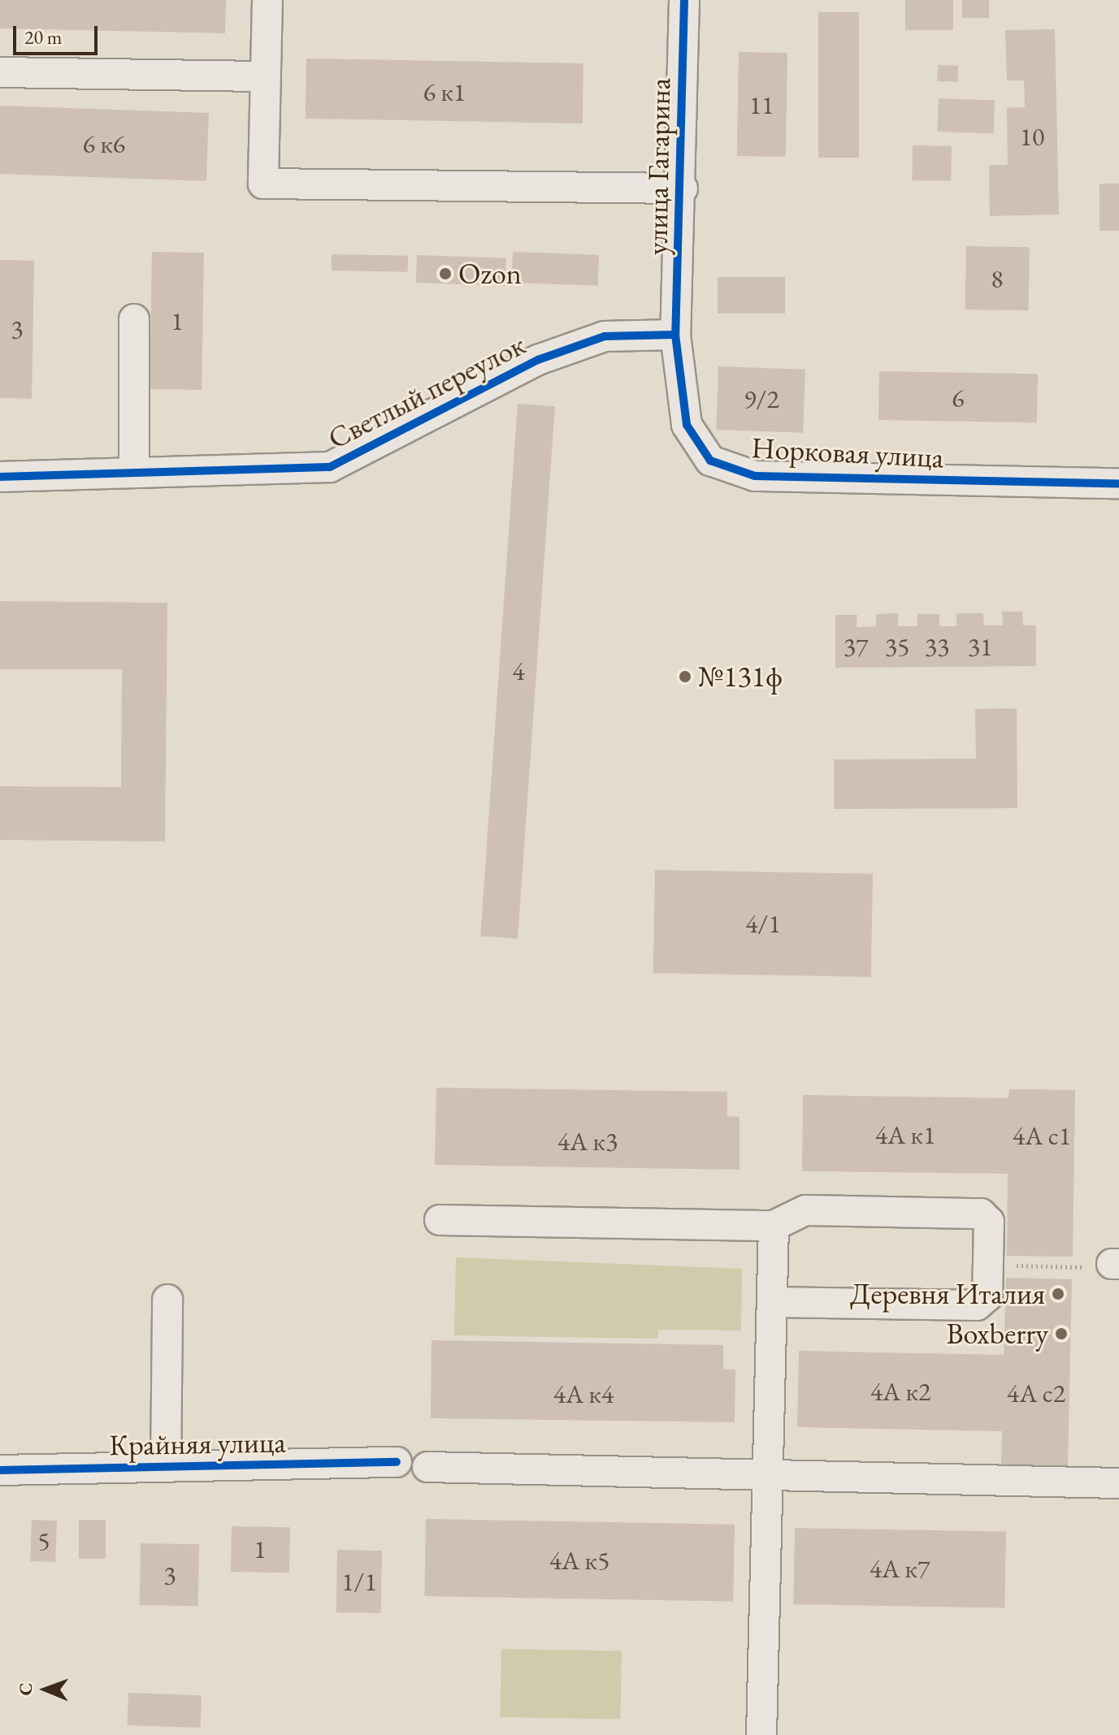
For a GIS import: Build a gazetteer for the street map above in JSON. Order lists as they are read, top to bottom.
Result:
{
  "streets": {
    "street": [
      "улица Гагарина",
      "Светлый переулок",
      "Норковая улица",
      "Крайняя улица"
    ]
  },
  "crossings": [
    ["улица Гагарина", "Светлый переулок"],
    ["улица Гагарина", "Норковая улица"],
    ["Светлый переулок", "Норковая улица"]
  ],
  "places": [
    "Ozon",
    "№131ф",
    "Деревня Италия",
    "Boxberry"
  ],
  "house_numbers": [
    "6 к1",
    "11",
    "10",
    "6 к6",
    "8",
    "1",
    "3",
    "6",
    "9/2",
    "37",
    "35",
    "33",
    "31",
    "4",
    "4/1",
    "4А к1",
    "4А с1",
    "4А к3",
    "4А к2",
    "4А с2",
    "4А к4",
    "5",
    "1",
    "4А к5",
    "4А к7",
    "3",
    "1/1"
  ],
  "scale_bar": "20 m",
  "north": "left"
}
